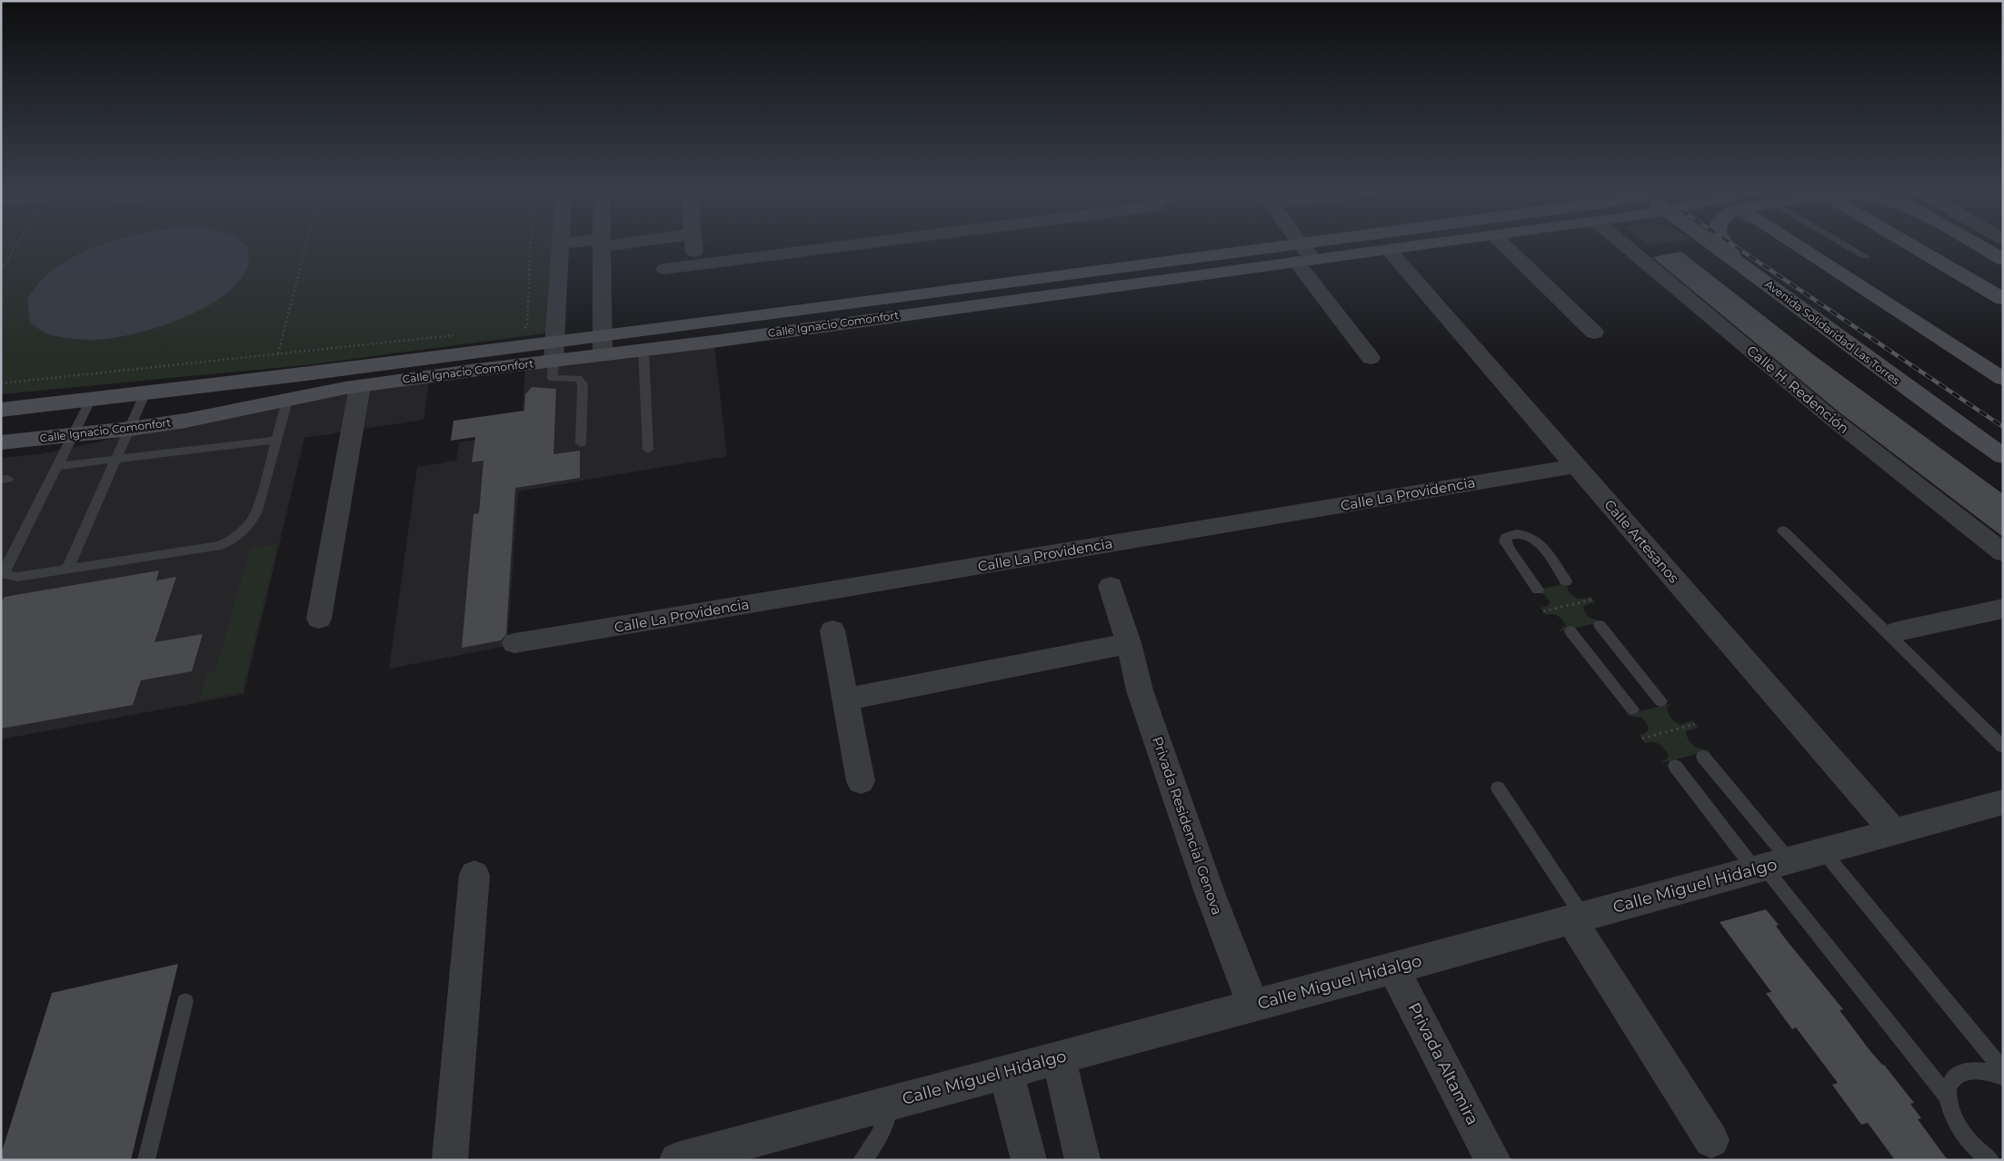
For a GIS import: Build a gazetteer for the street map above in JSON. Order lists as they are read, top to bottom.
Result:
{
  "streets": {
    "main road": ["Calle Ignacio Comonfort", "Avenida Solidaridad Las Torres"],
    "street": [
      "Calle H. Redención",
      "Calle La Providencia",
      "Calle Artesanos",
      "Privada Residencial Genova",
      "Calle Miguel Hidalgo",
      "Privada Altamira"
    ]
  },
  "crossings": [
    ["Calle Ignacio Comonfort", "Calle Artesanos"],
    ["Calle La Providencia", "Calle Artesanos"],
    ["Calle Artesanos", "Calle Miguel Hidalgo"],
    ["Privada Residencial Genova", "Calle Miguel Hidalgo"],
    ["Calle Miguel Hidalgo", "Privada Altamira"]
  ]
}
